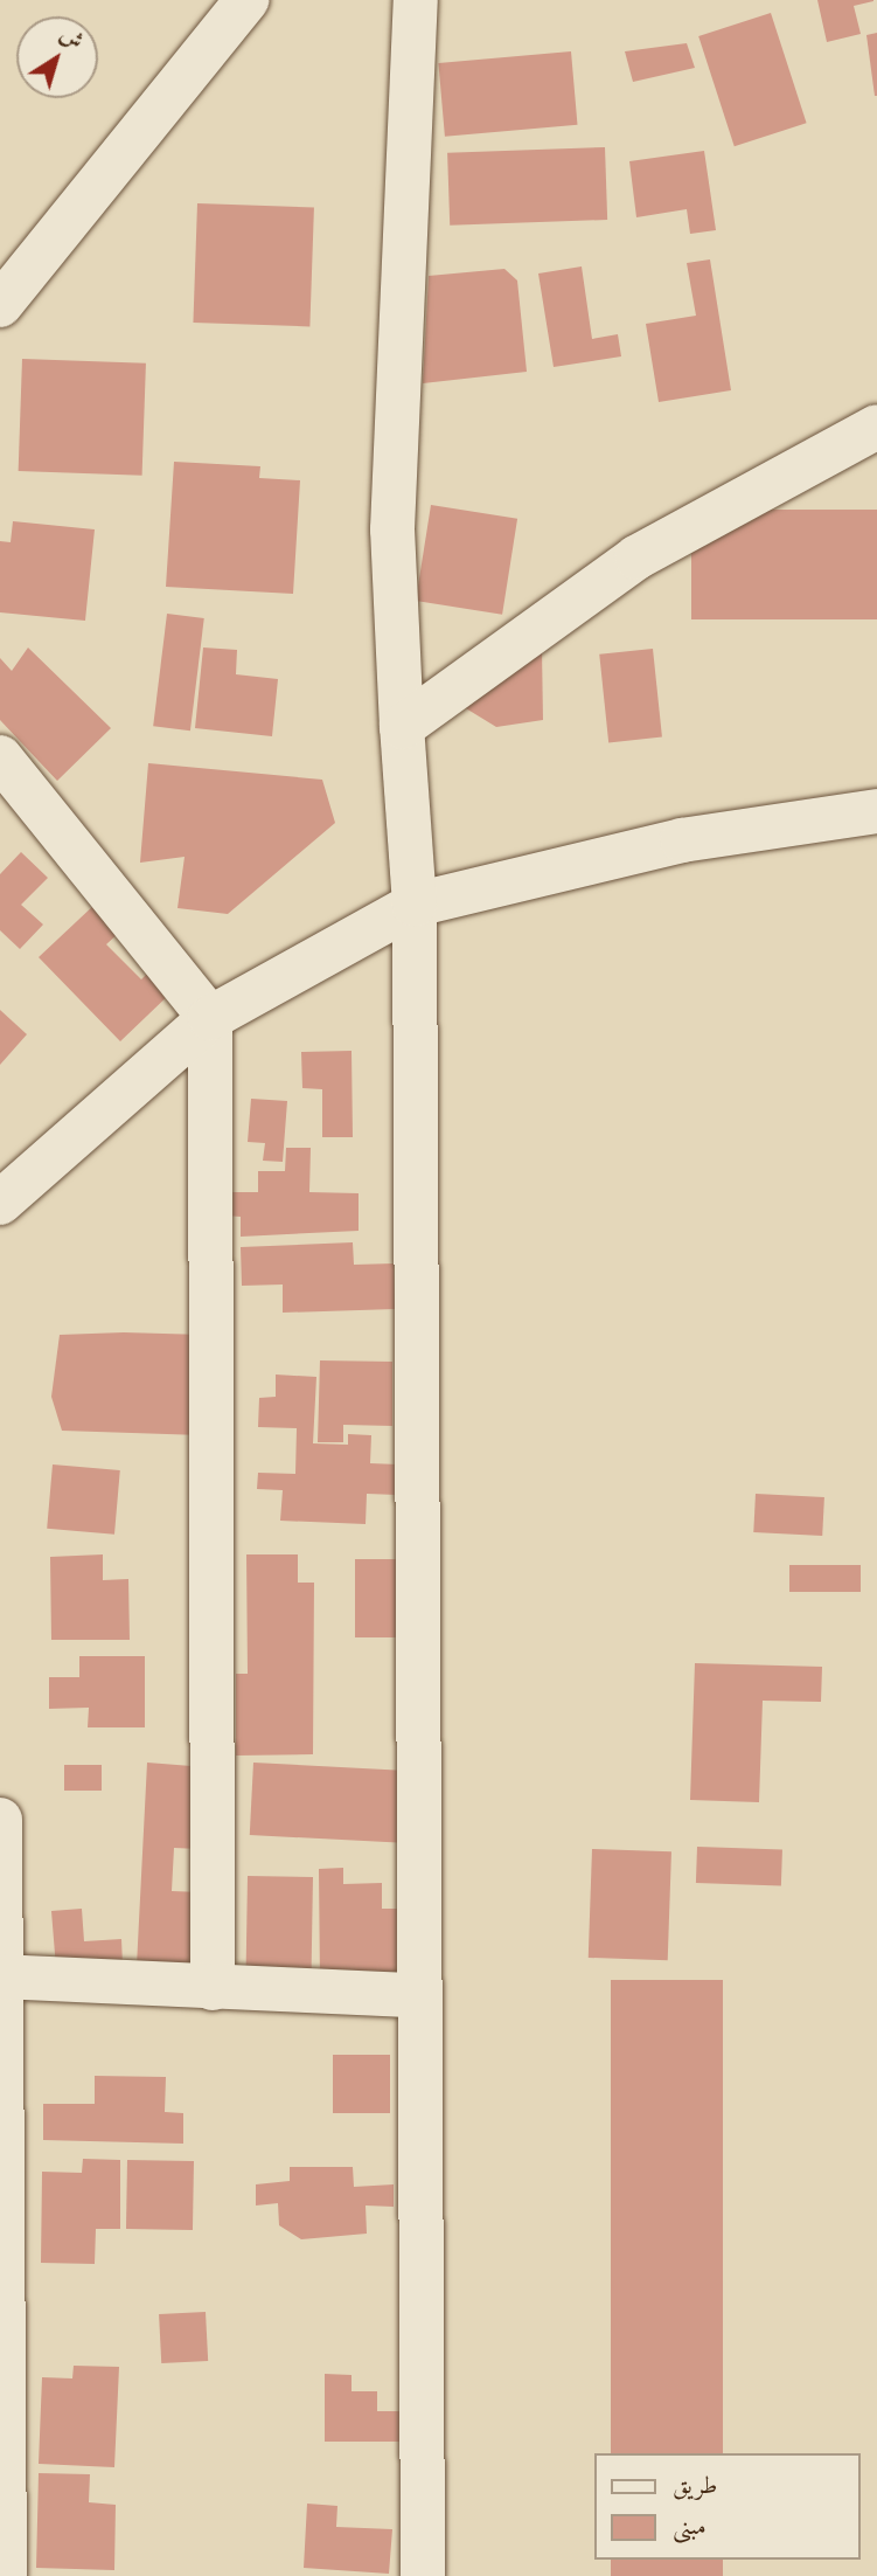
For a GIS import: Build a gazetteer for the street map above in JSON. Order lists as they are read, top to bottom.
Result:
{
  "legend": ["طريق", "مبنى"],
  "north": "top right"
}
